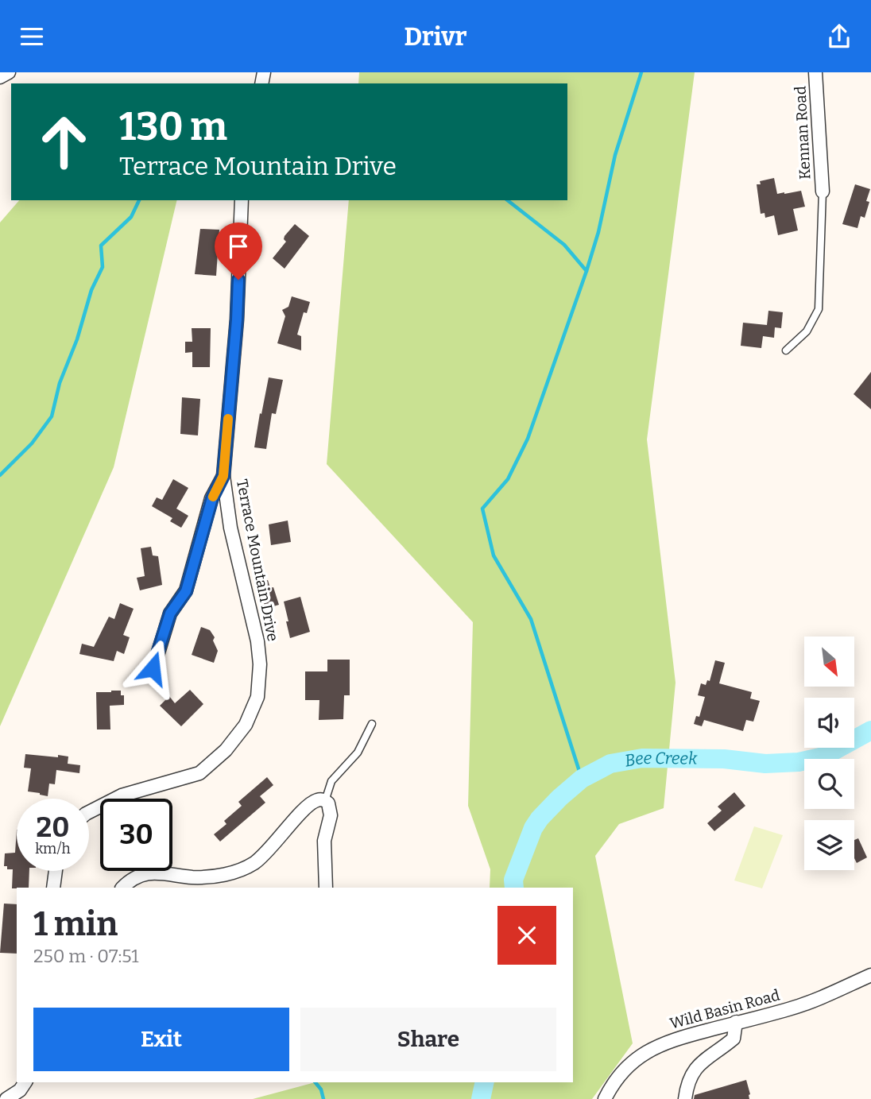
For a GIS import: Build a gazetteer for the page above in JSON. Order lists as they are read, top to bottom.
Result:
{
  "streets": {
    "street": ["Kennan Road", "Terrace Mountain Drive", "Wild Basin Road"]
  },
  "water": ["Bee Creek"],
  "north": "bottom right",
  "page": {
    "header": "Drivr",
    "turn": ["130 m", "Terrace Mountain Drive"],
    "speed": "20 km/h",
    "limit": "30",
    "heading": ["1 min", "250 m · 07:51"],
    "buttons": ["Exit", "Share"]
  }
}
